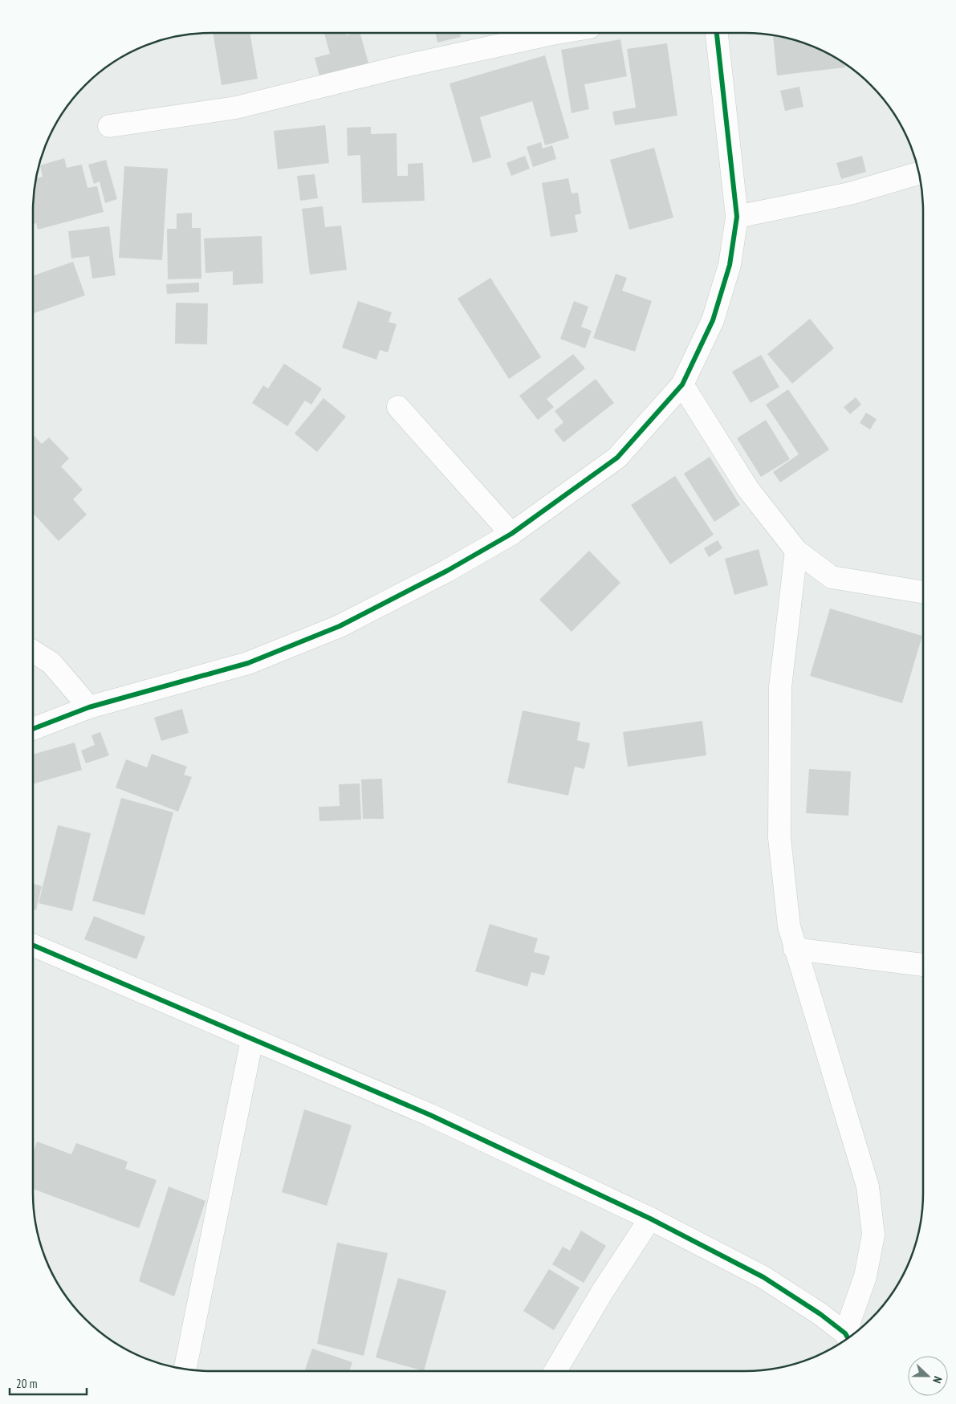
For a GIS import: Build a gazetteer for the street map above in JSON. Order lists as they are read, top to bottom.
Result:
{
  "scale_bar": "20 m",
  "north": "right"
}
